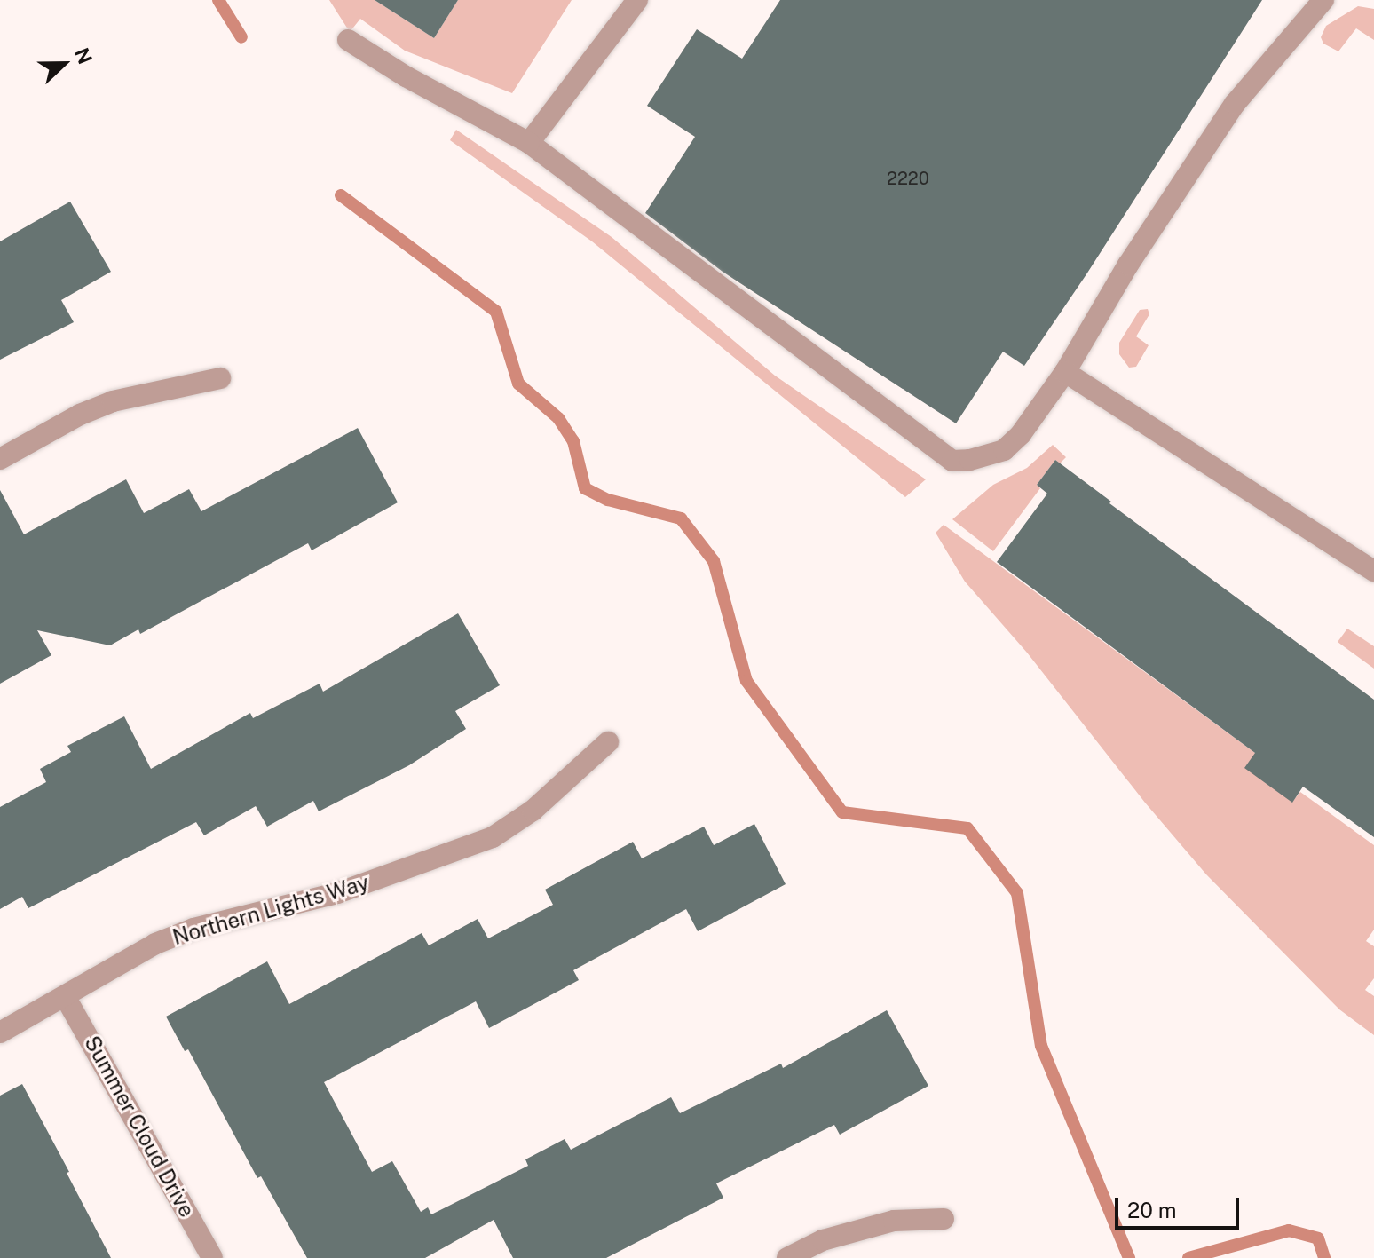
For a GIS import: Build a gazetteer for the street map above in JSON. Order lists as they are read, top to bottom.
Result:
{
  "streets": {
    "street": ["Northern Lights Way", "Summer Cloud Drive"]
  },
  "crossings": [
    ["Northern Lights Way", "Summer Cloud Drive"]
  ],
  "house_numbers": ["2220"],
  "scale_bar": "20 m",
  "north": "right"
}
